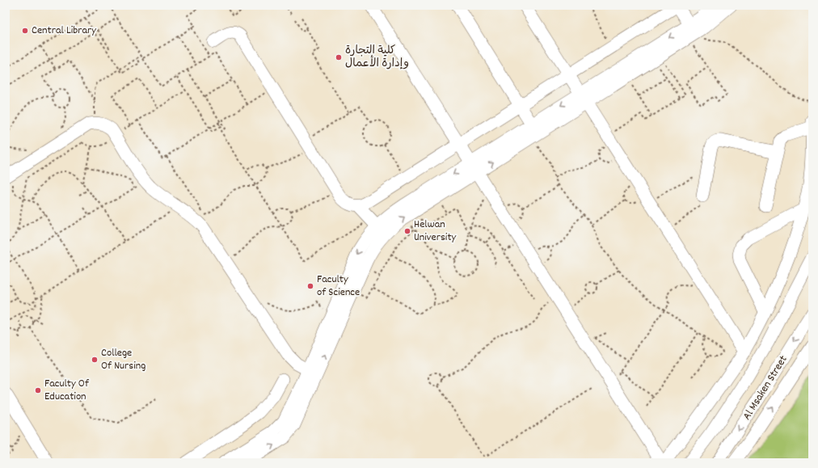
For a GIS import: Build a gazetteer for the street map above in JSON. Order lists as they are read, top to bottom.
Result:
{
  "streets": {
    "street": ["Al Msaken Street"]
  },
  "places": [
    "Central Library",
    "كلية التجارة وإدارة الأعمال",
    "Helwan University",
    "Faculty of Science",
    "College Of Nursing",
    "Faculty Of Education"
  ]
}
